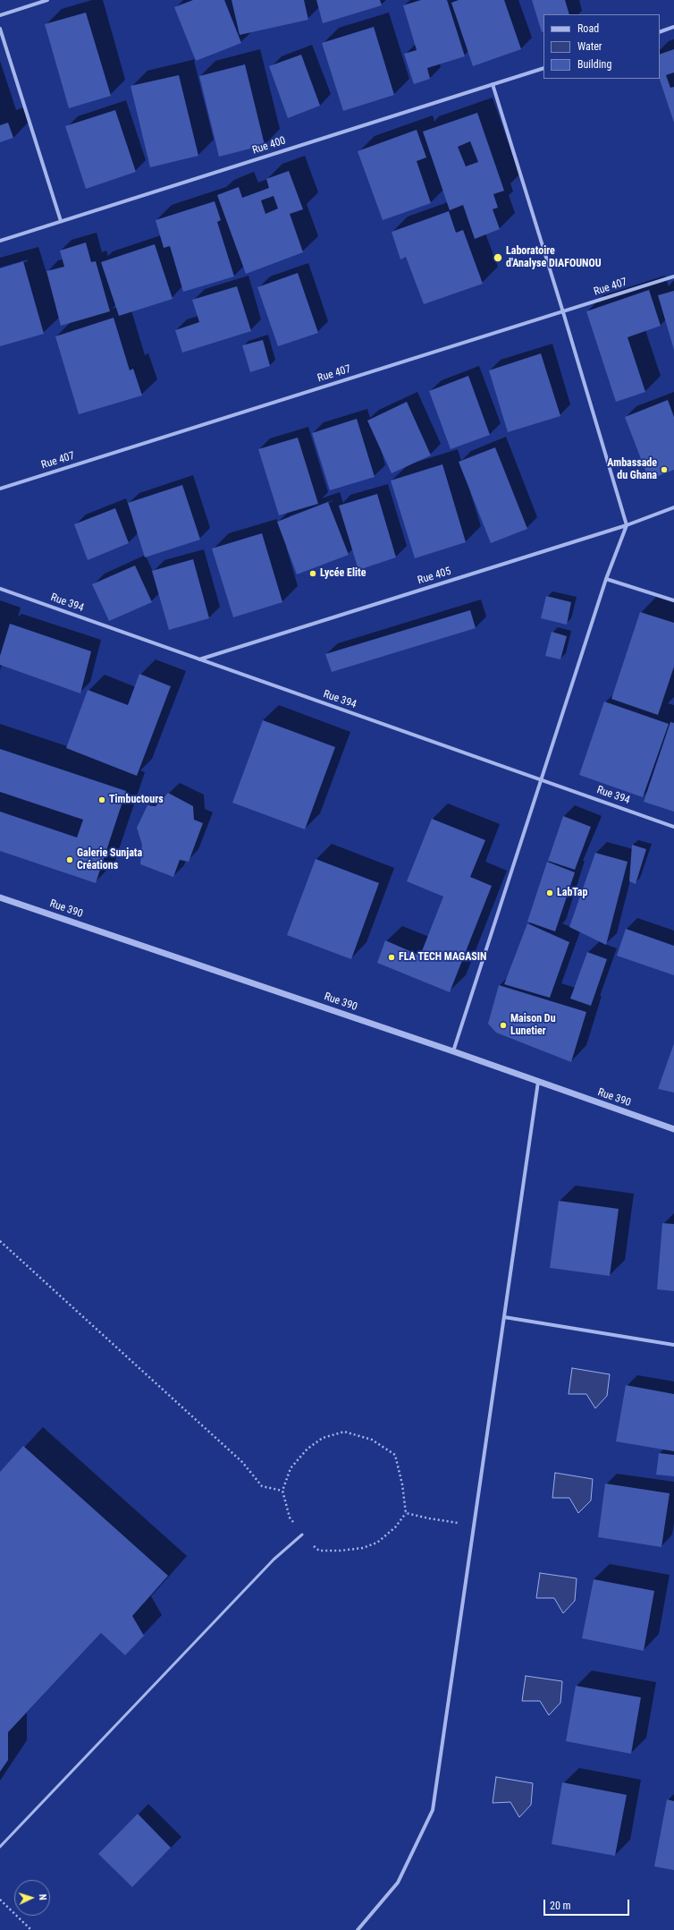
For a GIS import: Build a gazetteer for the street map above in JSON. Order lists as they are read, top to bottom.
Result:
{
  "streets": {
    "street": [
      "Rue 400",
      "Rue 407",
      "Rue 405",
      "Rue 394",
      "Rue 390"
    ]
  },
  "crossings": [
    ["Rue 405", "Rue 394"]
  ],
  "places": [
    "Laboratoire d'Analyse DIAFOUNOU",
    "Ambassade du Ghana",
    "Lycée Elite",
    "Timbuctours",
    "Galerie Sunjata Créations",
    "LabTap",
    "FLA TECH MAGASIN",
    "Maison Du Lunetier"
  ],
  "legend": ["Road", "Water", "Building"],
  "scale_bar": "20 m",
  "north": "right"
}
